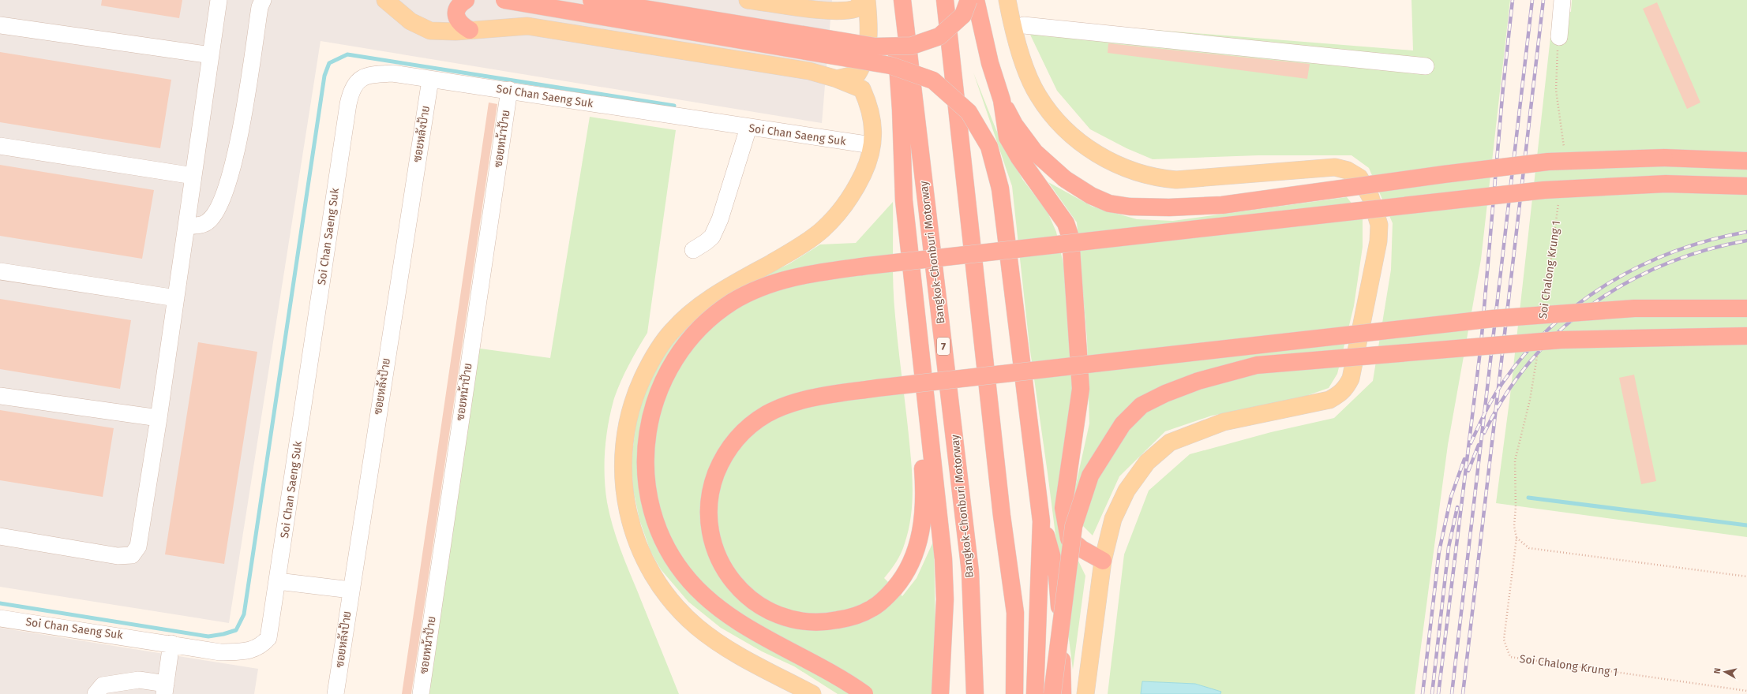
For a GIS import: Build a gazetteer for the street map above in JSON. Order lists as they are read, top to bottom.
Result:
{
  "streets": {
    "highway": ["Bangkok-Chonburi Motorway", "7"],
    "street": ["Soi Chan Saeng Suk", "ซอยหลังป้าย", "ซอยหน้าป้าย"],
    "path": ["Soi Chalong Krung 1"]
  },
  "crossings": [
    ["Soi Chan Saeng Suk", "ซอยหลังป้าย"],
    ["Soi Chan Saeng Suk", "ซอยหน้าป้าย"]
  ],
  "north": "left"
}
